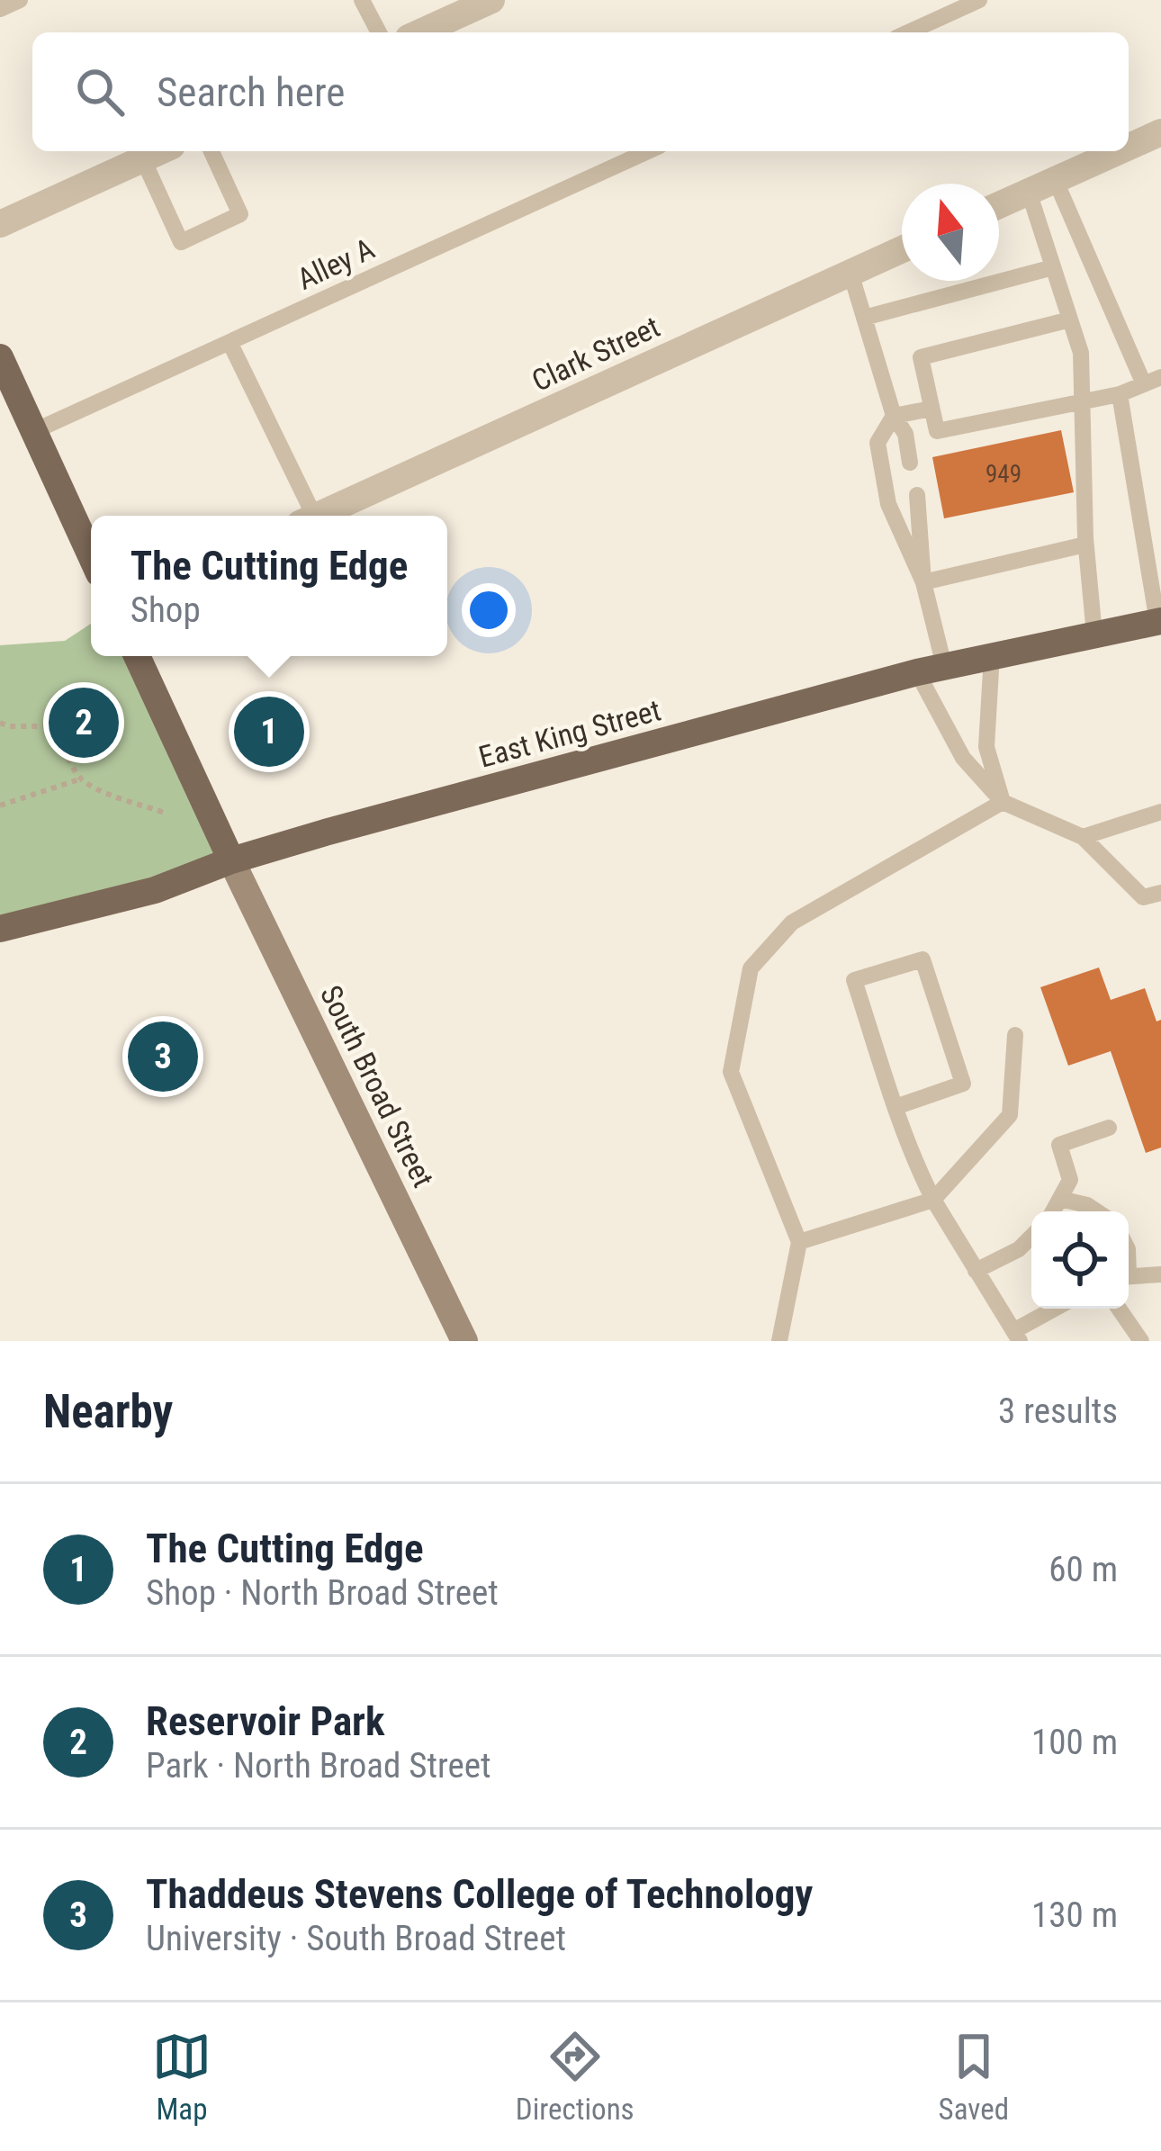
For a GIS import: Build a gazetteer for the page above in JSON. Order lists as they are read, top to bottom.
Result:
{
  "streets": {
    "main road": ["East King Street", "South Broad Street"],
    "street": ["Clark Street"],
    "lane": ["Alley A"]
  },
  "crossings": [
    ["East King Street", "South Broad Street"]
  ],
  "house_numbers": ["949"],
  "north": "top",
  "page": {
    "search": "Search here",
    "popup": ["The Cutting Edge", "Shop"],
    "pins": ["2", "1", "3"],
    "heading": ["Nearby", "3 results"],
    "list": [
      {
        "mark": "1",
        "name": "The Cutting Edge",
        "note": "Shop · North Broad Street",
        "value": "60 m"
      },
      {
        "mark": "2",
        "name": "Reservoir Park",
        "note": "Park · North Broad Street",
        "value": "100 m"
      },
      {
        "mark": "3",
        "name": "Thaddeus Stevens College of Technology",
        "note": "University · South Broad Street",
        "value": "130 m"
      }
    ],
    "nav": ["Map", "Directions", "Saved"]
  }
}
